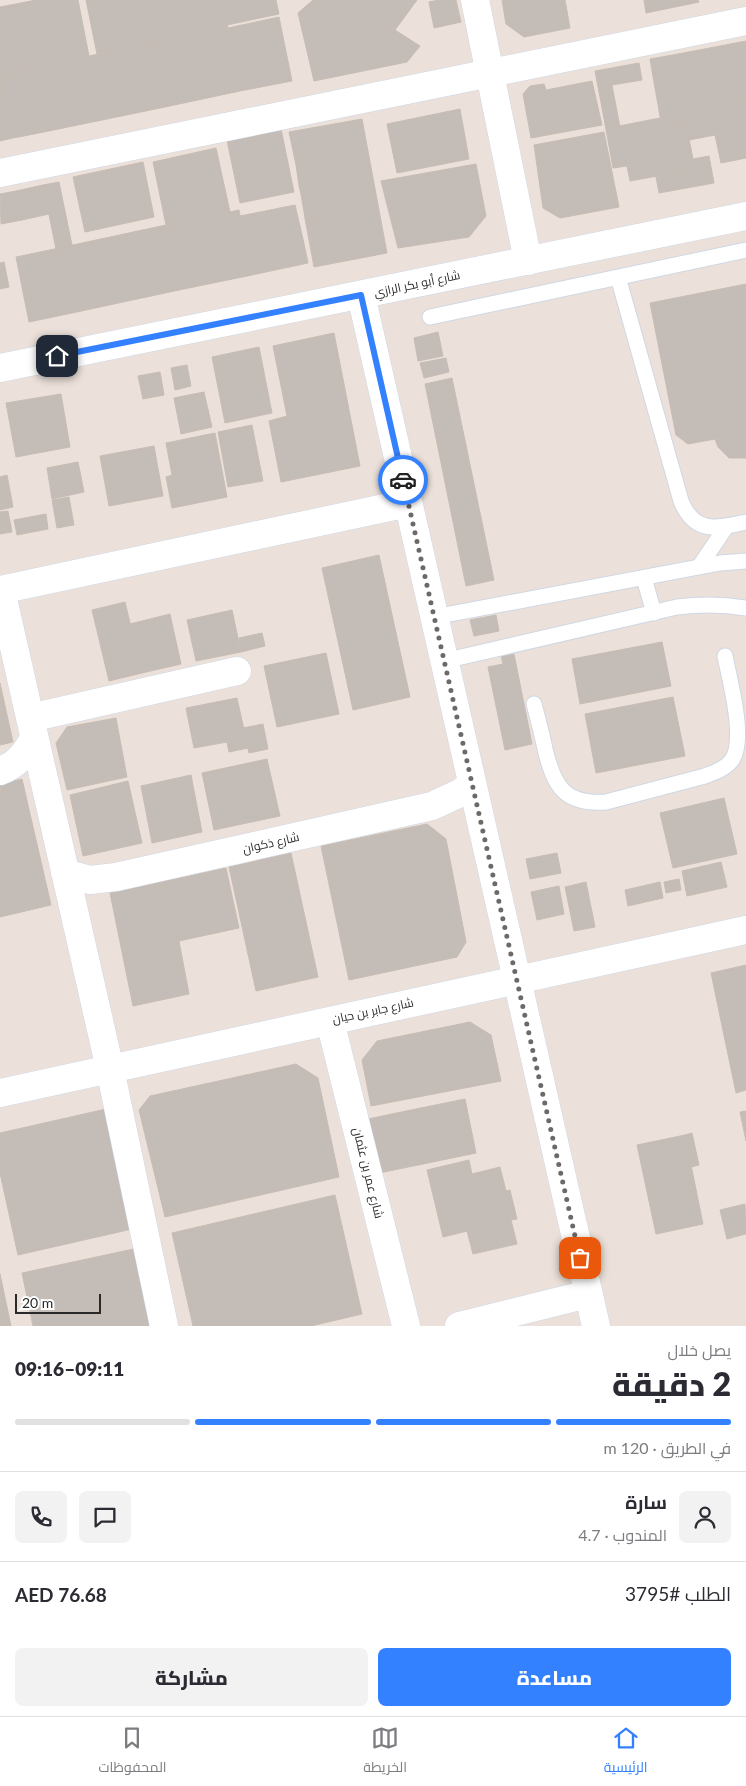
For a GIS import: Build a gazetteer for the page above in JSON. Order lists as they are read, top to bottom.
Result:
{
  "streets": {
    "street": [
      "شارع أبو بكر الرازي",
      "شارع ذكوان",
      "شارع جابر بن حيان",
      "شارع عمر بن عثمان"
    ]
  },
  "crossings": [
    ["شارع جابر بن حيان", "شارع عمر بن عثمان"]
  ],
  "scale_bar": "20 m",
  "page": {
    "scale": "20 m",
    "heading": ["2 دقيقة", "يصل خلال", "09:11–09:16"],
    "panel": [
      "سارة",
      "المندوب · 4.7",
      "الطلب #3795",
      "AED 76.68"
    ],
    "bar": "في الطريق · 120 m",
    "buttons": ["مساعدة", "مشاركة"],
    "tabs": ["الرئيسية", "الخريطة", "المحفوظات"]
  }
}
